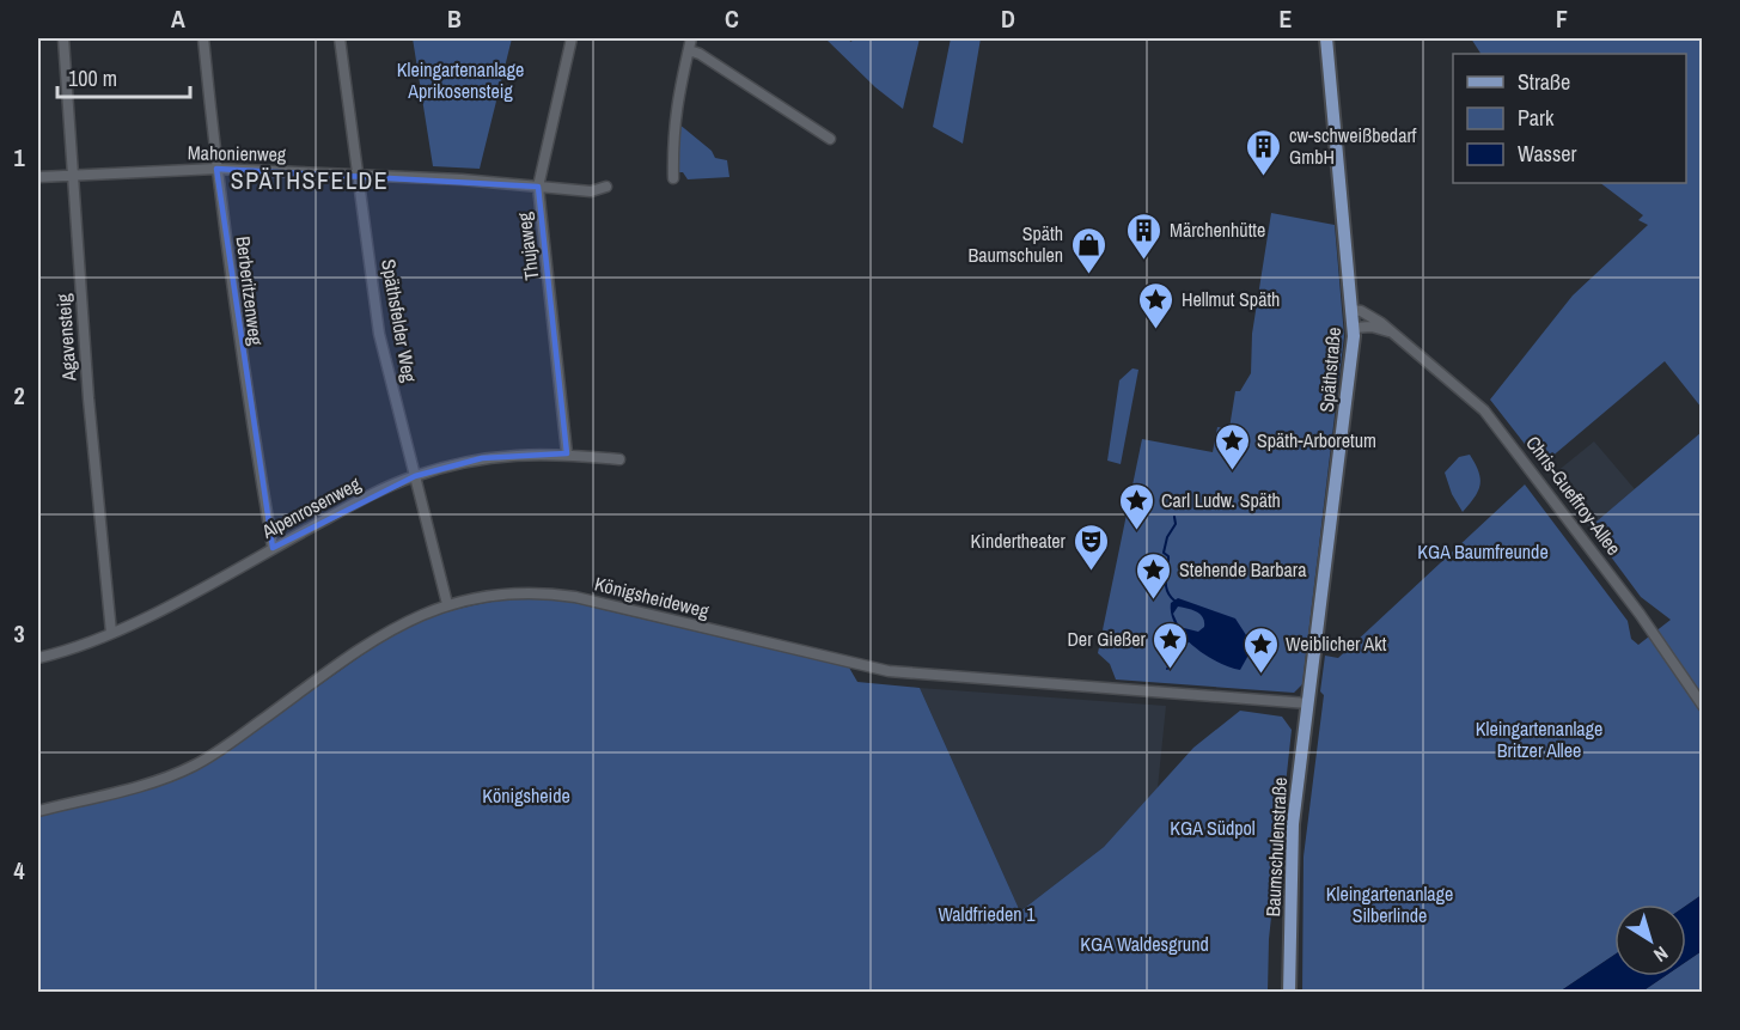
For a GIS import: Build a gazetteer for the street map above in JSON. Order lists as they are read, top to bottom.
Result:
{
  "streets": {
    "main road": ["Späthstraße", "Baumschulenstraße"],
    "street": [
      "Mahonienweg",
      "Thujaweg",
      "Berberitzenweg",
      "Späthsfelder Weg",
      "Agavensteig",
      "Chris-Gueffroy-Allee",
      "Alpenrosenweg",
      "Königsheideweg"
    ]
  },
  "crossings": [
    ["Mahonienweg", "Thujaweg"],
    ["Mahonienweg", "Berberitzenweg"],
    ["Mahonienweg", "Späthsfelder Weg"],
    ["Mahonienweg", "Agavensteig"],
    ["Thujaweg", "Alpenrosenweg"],
    ["Berberitzenweg", "Alpenrosenweg"],
    ["Späthsfelder Weg", "Alpenrosenweg"],
    ["Späthsfelder Weg", "Königsheideweg"],
    ["Agavensteig", "Alpenrosenweg"],
    ["Späthstraße", "Chris-Gueffroy-Allee"],
    ["Späthstraße", "Königsheideweg"],
    ["Späthstraße", "Baumschulenstraße"],
    ["Königsheideweg", "Baumschulenstraße"]
  ],
  "districts": ["SPÄTHSFELDE"],
  "parks": [
    "Kleingartenanlage Aprikosensteig",
    "KGA Baumfreunde",
    "Kleingartenanlage Britzer Allee",
    "Königsheide",
    "KGA Südpol",
    "Kleingartenanlage Silberlinde",
    "Waldfrieden 1",
    "KGA Waldesgrund"
  ],
  "places": {
    "building": ["cw-schweißbedarf GmbH", "Märchenhütte"],
    "shop": ["Späth Baumschulen"],
    "place": [
      "Hellmut Späth",
      "Späth-Arboretum",
      "Carl Ludw. Späth",
      "Stehende Barbara",
      "Der Gießer",
      "Weiblicher Akt"
    ],
    "theatre": ["Kindertheater"]
  },
  "legend": ["Straße", "Park", "Wasser"],
  "scale_bar": "100 m",
  "north": "bottom right",
  "grid": {
    "columns": [
      "A",
      "B",
      "C",
      "D",
      "E",
      "F"
    ],
    "rows": [
      "1",
      "2",
      "3",
      "4"
    ]
  }
}
